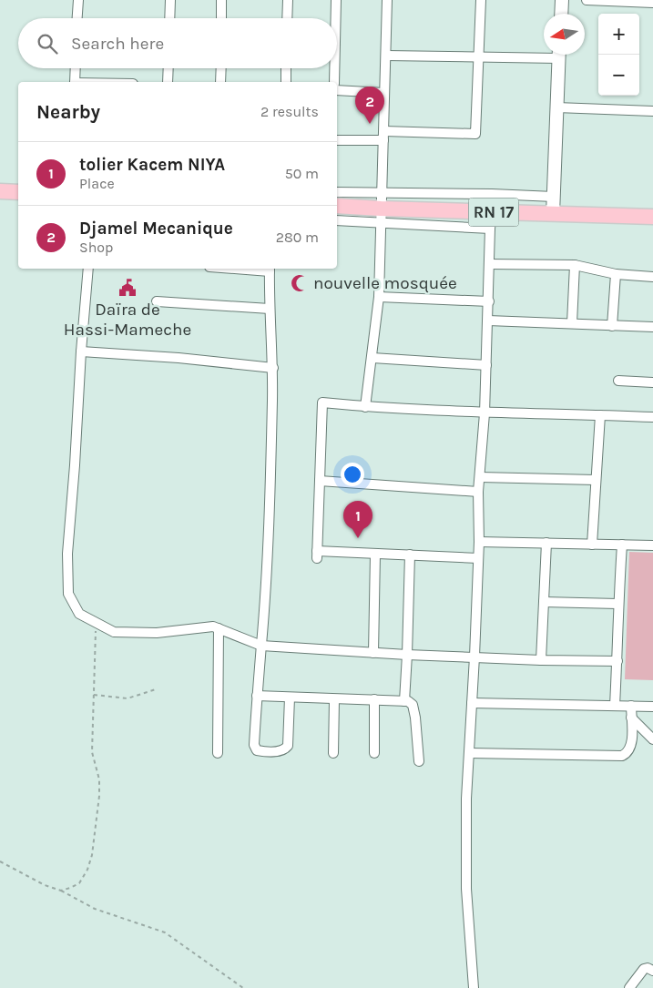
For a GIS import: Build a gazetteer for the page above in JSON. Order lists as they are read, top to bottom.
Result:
{
  "streets": {
    "main road": ["RN 17"]
  },
  "places": {
    "mosque": ["nouvelle mosquée"],
    "public building": ["Daïra de Hassi-Mameche"]
  },
  "north": "left",
  "page": {
    "map_buttons": ["+", "−"],
    "search": "Search here",
    "heading": ["Nearby", "2 results"],
    "pins": ["2", "1"],
    "list": [
      {
        "mark": "1",
        "name": "tolier Kacem NIYA",
        "note": "Place",
        "value": "50 m"
      },
      {
        "mark": "2",
        "name": "Djamel Mecanique",
        "note": "Shop",
        "value": "280 m"
      }
    ]
  }
}
